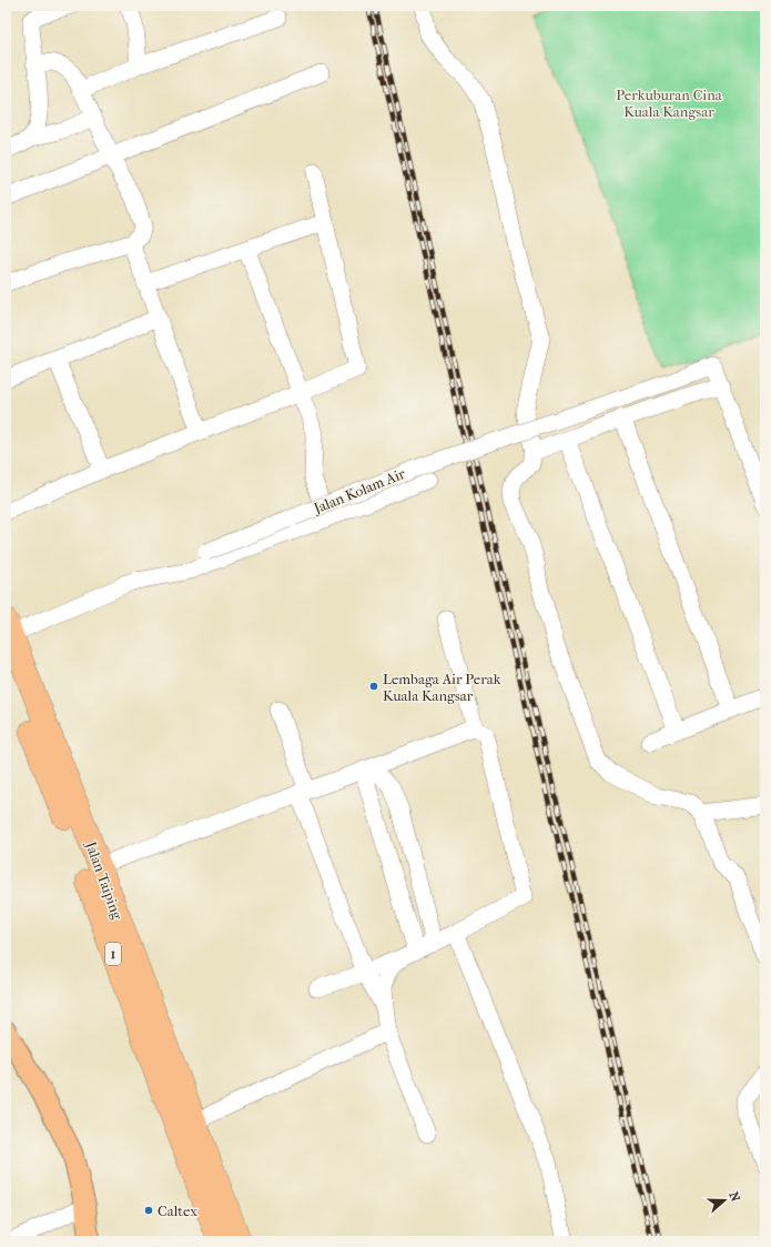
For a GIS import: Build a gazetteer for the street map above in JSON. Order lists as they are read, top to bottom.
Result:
{
  "streets": {
    "highway": ["Jalan Taiping", "1"],
    "street": ["Jalan Kolam Air"]
  },
  "crossings": [
    ["Jalan Kolam Air", "Jalan Taiping"]
  ],
  "parks": ["Perkuburan Cina Kuala Kangsar"],
  "places": ["Lembaga Air Perak Kuala Kangsar", "Caltex"],
  "north": "right"
}
